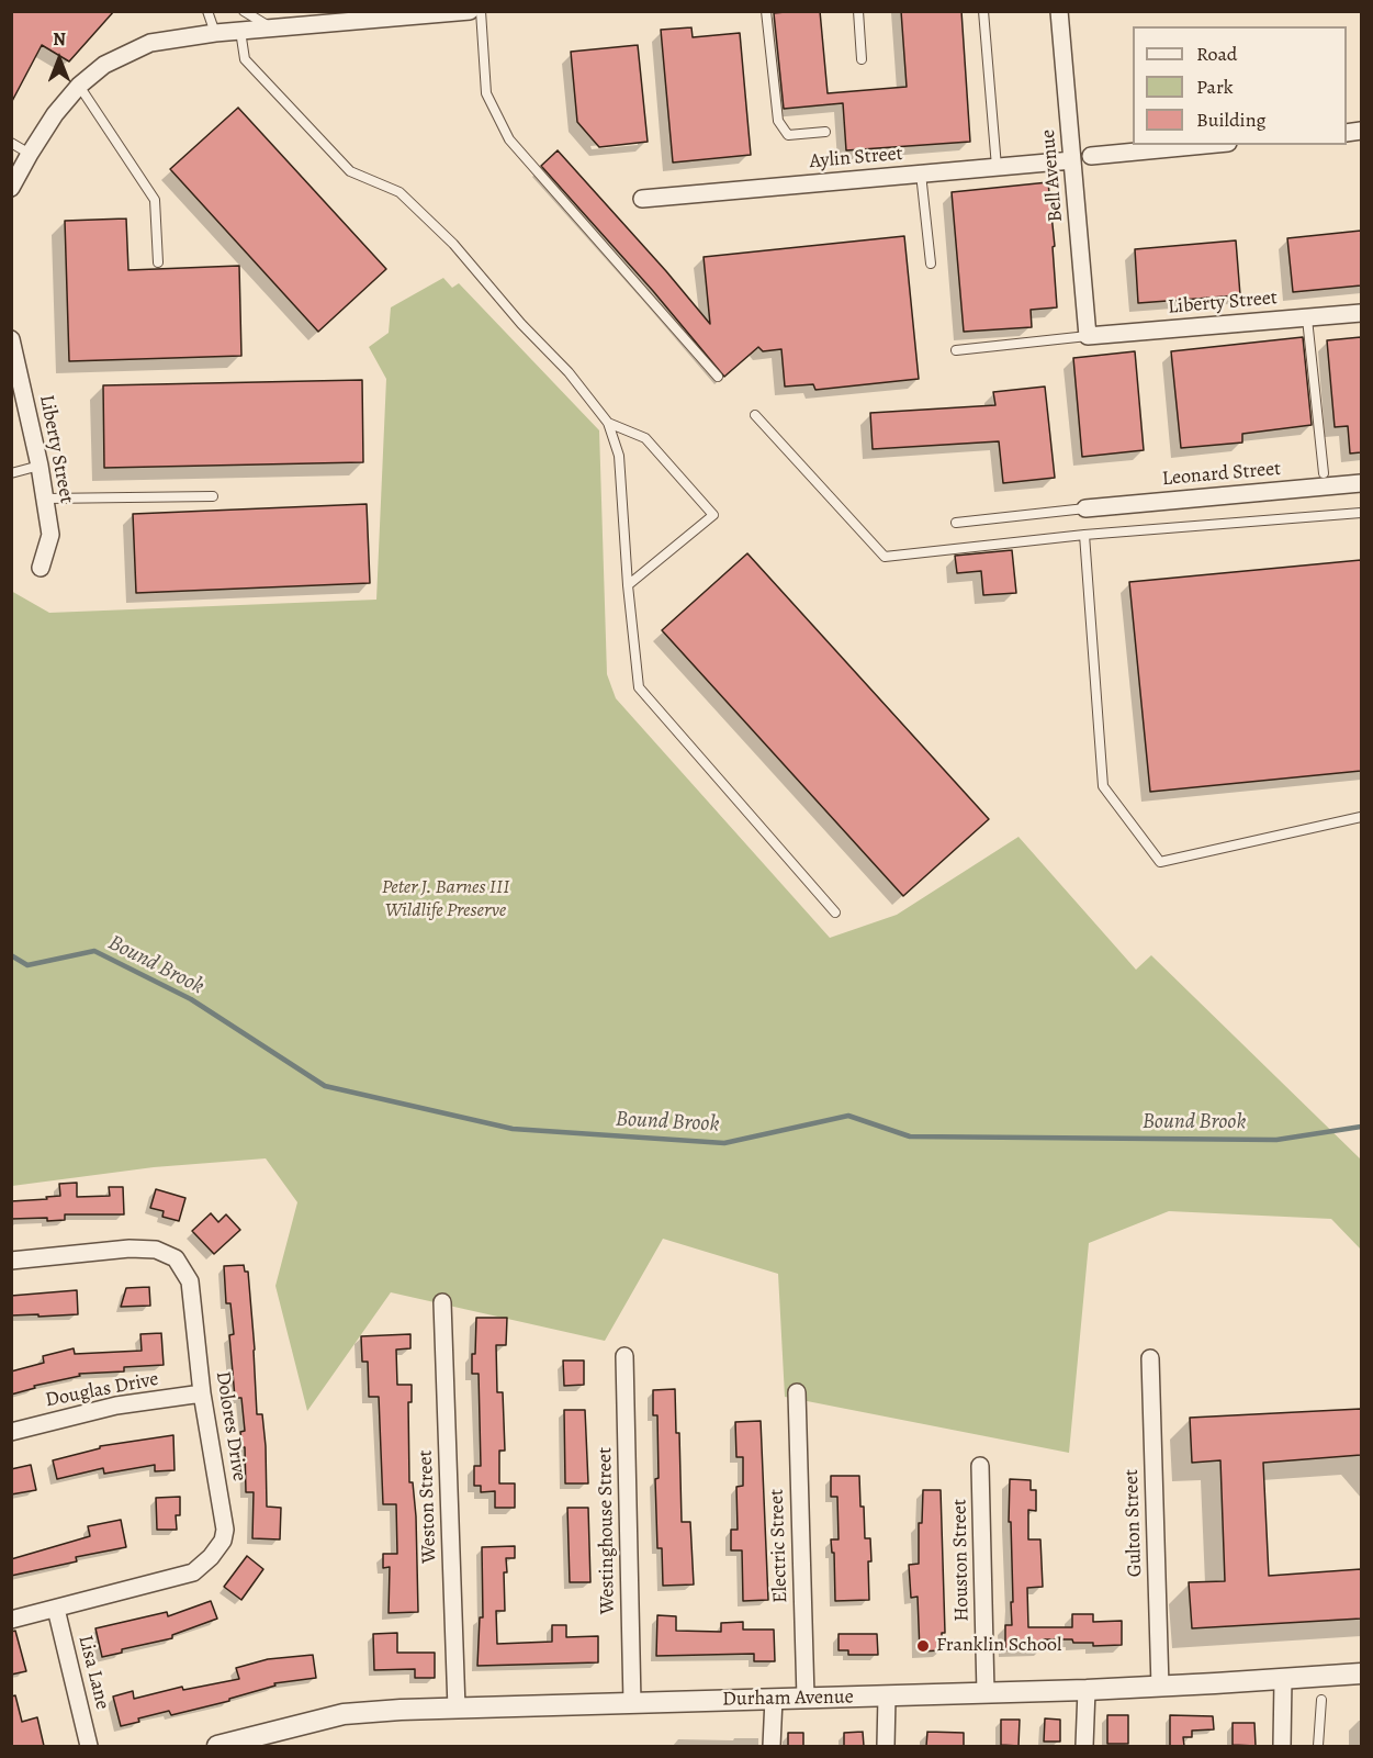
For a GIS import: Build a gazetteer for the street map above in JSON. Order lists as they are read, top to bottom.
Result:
{
  "streets": {
    "street": [
      "Aylin Street",
      "Bell Avenue",
      "Liberty Street",
      "Leonard Street",
      "Douglas Drive",
      "Dolores Drive",
      "Weston Street",
      "Gulton Street",
      "Westinghouse Street",
      "Electric Street",
      "Houston Street",
      "Lisa Lane",
      "Durham Avenue"
    ]
  },
  "crossings": [
    ["Aylin Street", "Bell Avenue"],
    ["Bell Avenue", "Liberty Street"],
    ["Douglas Drive", "Dolores Drive"],
    ["Dolores Drive", "Lisa Lane"],
    ["Weston Street", "Durham Avenue"],
    ["Gulton Street", "Durham Avenue"],
    ["Westinghouse Street", "Durham Avenue"],
    ["Electric Street", "Durham Avenue"],
    ["Houston Street", "Durham Avenue"]
  ],
  "water": ["Bound Brook"],
  "parks": ["Peter J. Barnes III Wildlife Preserve"],
  "places": ["Franklin School"],
  "legend": ["Road", "Park", "Building"],
  "north": "top"
}
